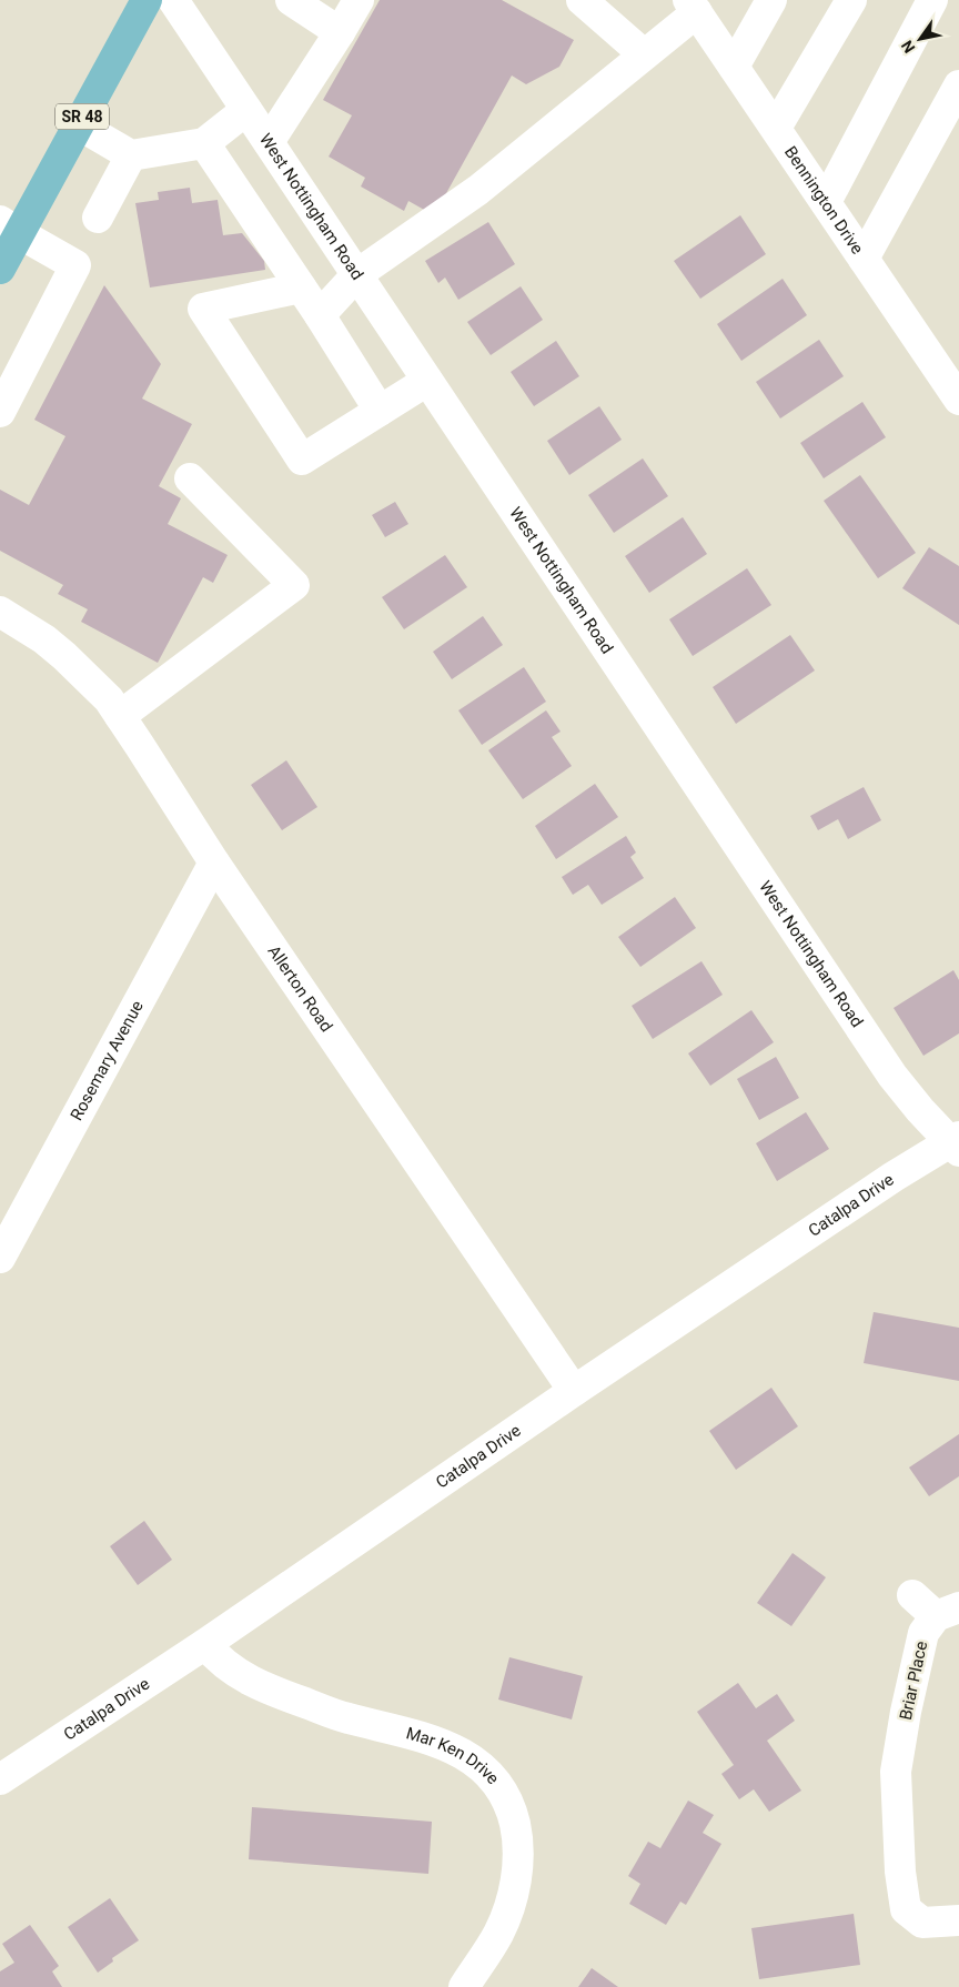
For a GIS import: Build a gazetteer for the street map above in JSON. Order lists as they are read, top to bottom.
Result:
{
  "streets": {
    "main road": ["SR 48"],
    "street": [
      "Bennington Drive",
      "West Nottingham Road",
      "Allerton Road",
      "Rosemary Avenue",
      "Catalpa Drive",
      "Briar Place",
      "Mar Ken Drive"
    ]
  },
  "crossings": [
    ["West Nottingham Road", "Catalpa Drive"],
    ["Allerton Road", "Rosemary Avenue"],
    ["Allerton Road", "Catalpa Drive"],
    ["Catalpa Drive", "Mar Ken Drive"]
  ],
  "north": "bottom left"
}
